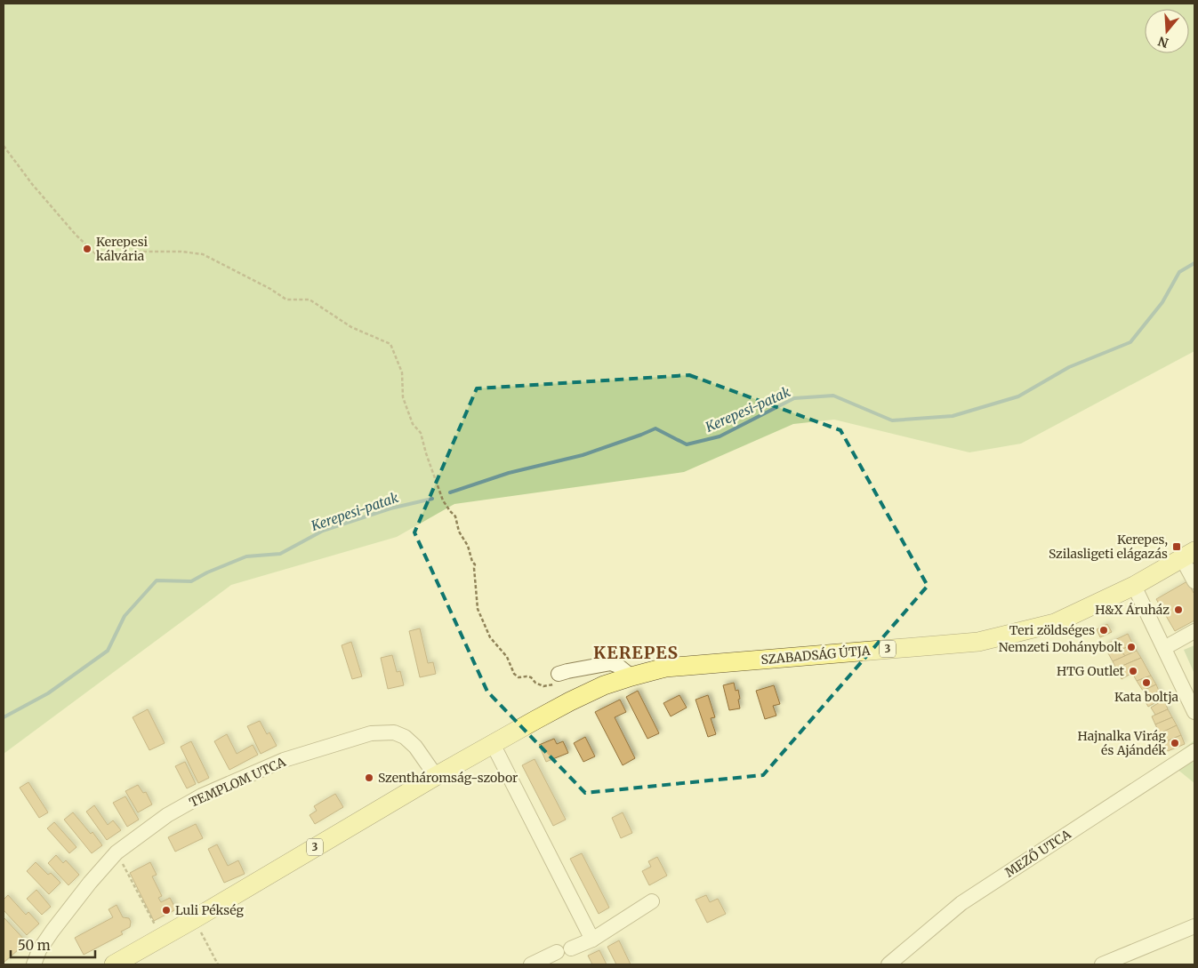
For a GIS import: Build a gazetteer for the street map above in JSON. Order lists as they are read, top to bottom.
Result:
{
  "streets": {
    "main road": ["3", "SZABADSÁG ÚTJA"],
    "street": ["TEMPLOM UTCA", "MEZŐ UTCA"]
  },
  "crossings": [
    ["SZABADSÁG ÚTJA", "TEMPLOM UTCA"]
  ],
  "districts": ["KEREPES"],
  "water": ["Kerepesi-patak"],
  "places": {
    "other": [
      "Kerepesi kálvária",
      "H&X Áruház",
      "Teri zöldséges",
      "Nemzeti Dohánybolt",
      "HTG Outlet",
      "Kata boltja",
      "Hajnalka Virág és Ajándék",
      "Szentháromság-szobor",
      "Luli Pékség"
    ],
    "transit": ["Kerepes, Szilasligeti elágazás"]
  },
  "scale_bar": "50 m",
  "north": "bottom"
}
